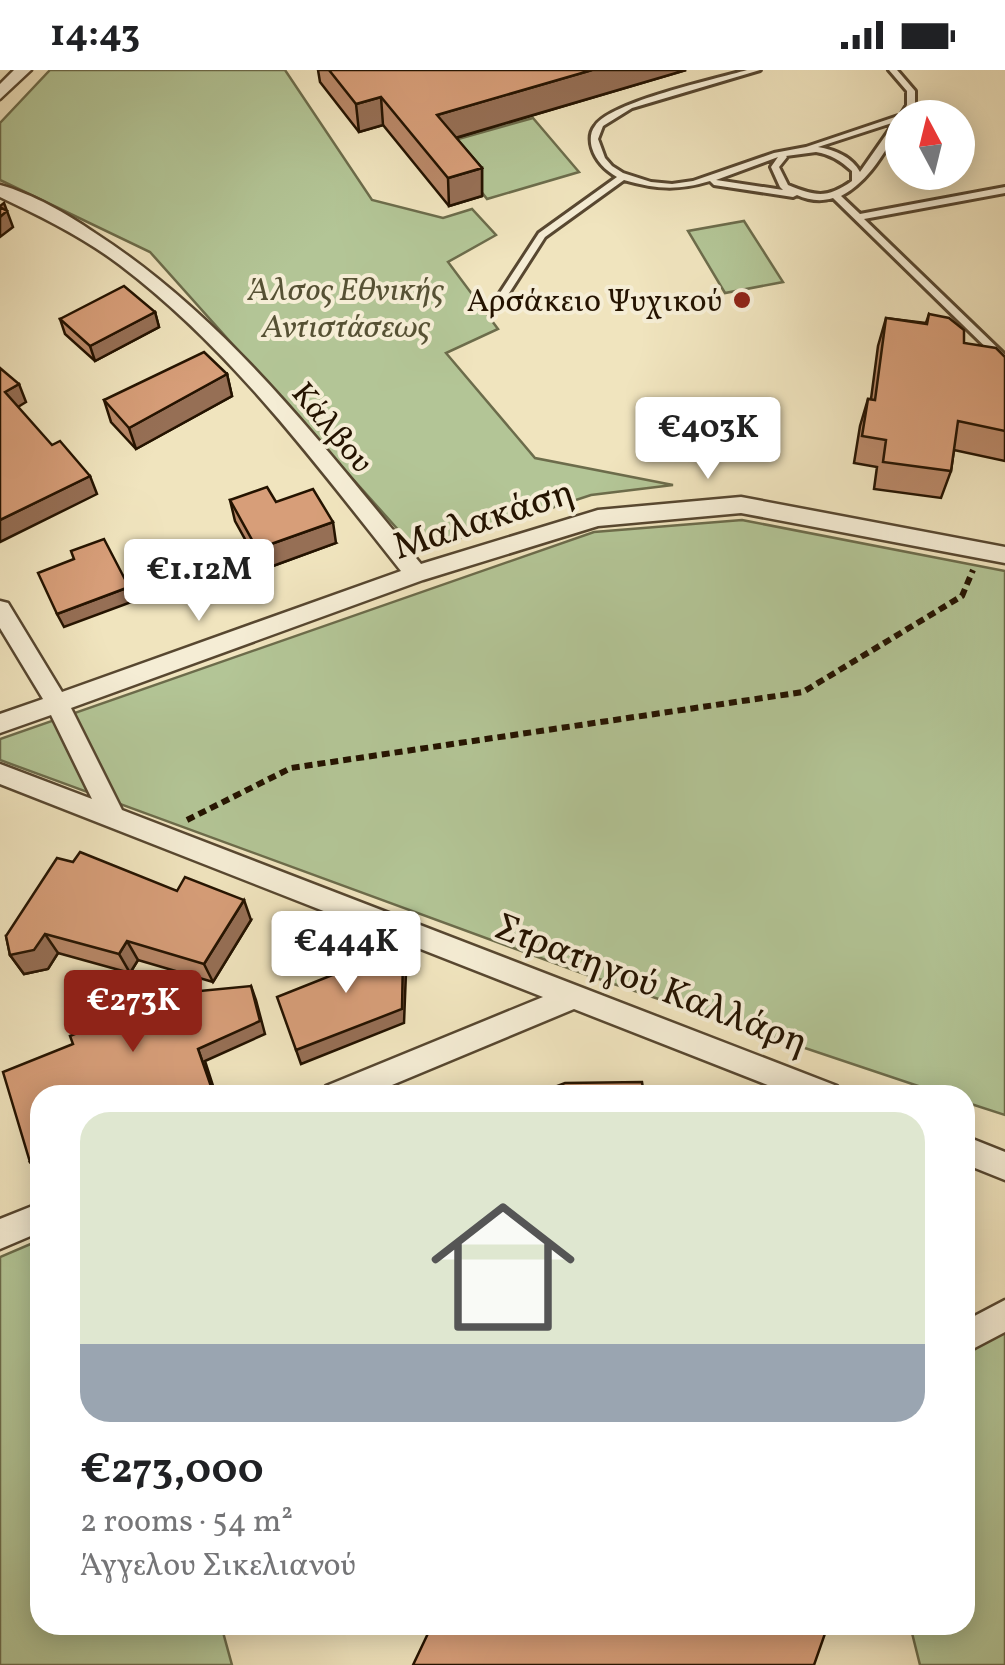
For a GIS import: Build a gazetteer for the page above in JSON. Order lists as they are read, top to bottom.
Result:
{
  "streets": {
    "street": ["Κάλβου", "Μαλακάση", "Στρατηγού Καλλάρη"]
  },
  "crossings": [
    ["Κάλβου", "Μαλακάση"]
  ],
  "parks": ["Άλσος Εθνικής Αντιστάσεως"],
  "places": ["Αρσάκειο Ψυχικού"],
  "north": "top",
  "page": {
    "status": "14:43",
    "price": [
      "€403K",
      "€1.12M",
      "€444K",
      "€273K"
    ],
    "list": [
      {
        "name": "€273,000",
        "note": "2 rooms · 54 m² · Άγγελου Σικελιανού"
      }
    ]
  }
}
